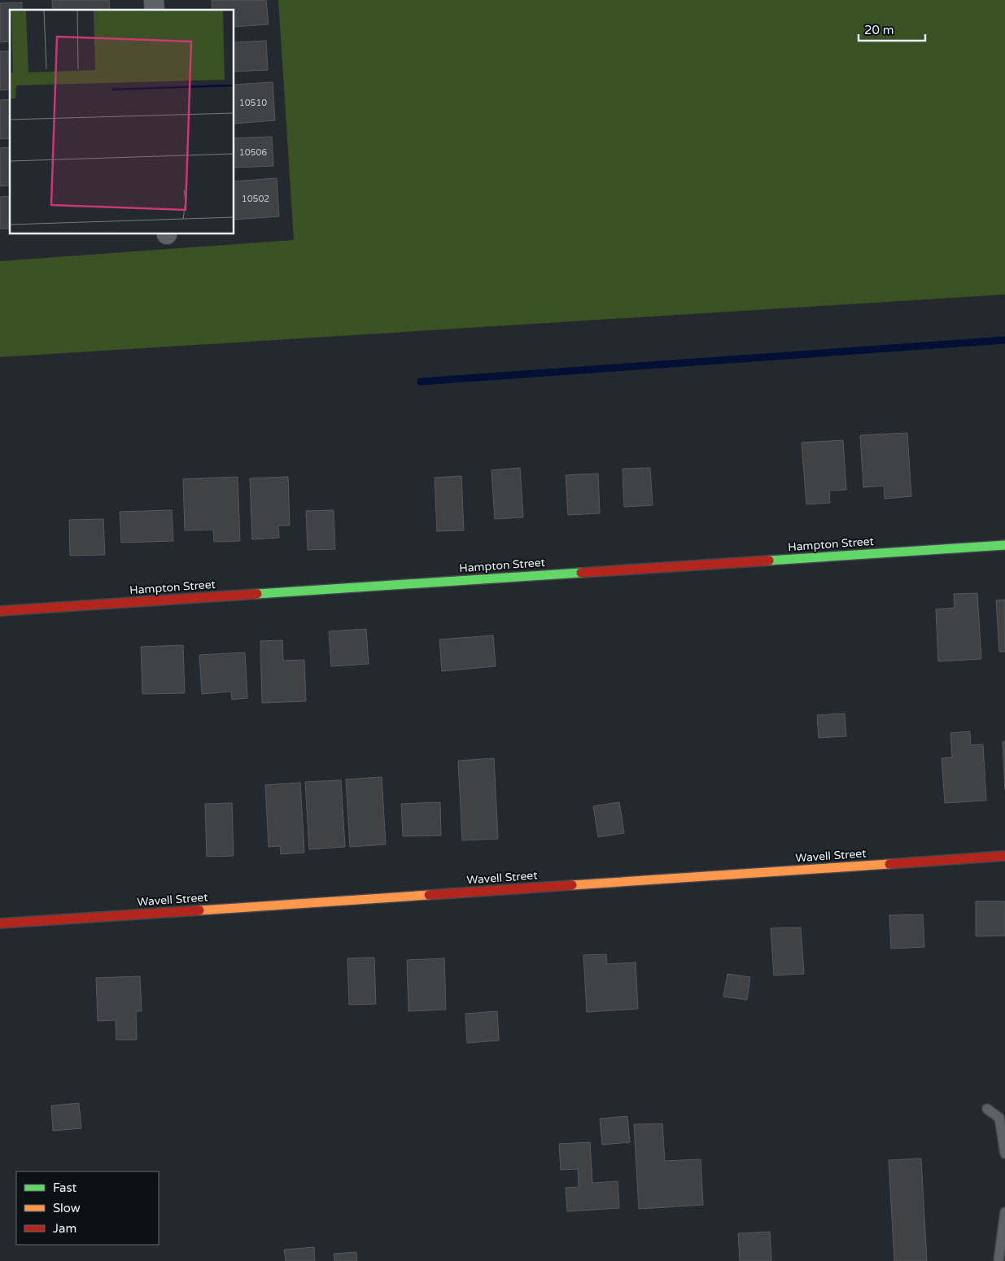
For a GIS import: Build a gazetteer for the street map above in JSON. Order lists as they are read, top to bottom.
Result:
{
  "streets": {
    "street": ["Hampton Street", "Wavell Street"]
  },
  "house_numbers": ["10510", "10506", "10502"],
  "legend": ["Fast", "Slow", "Jam"],
  "scale_bar": "20 m"
}
